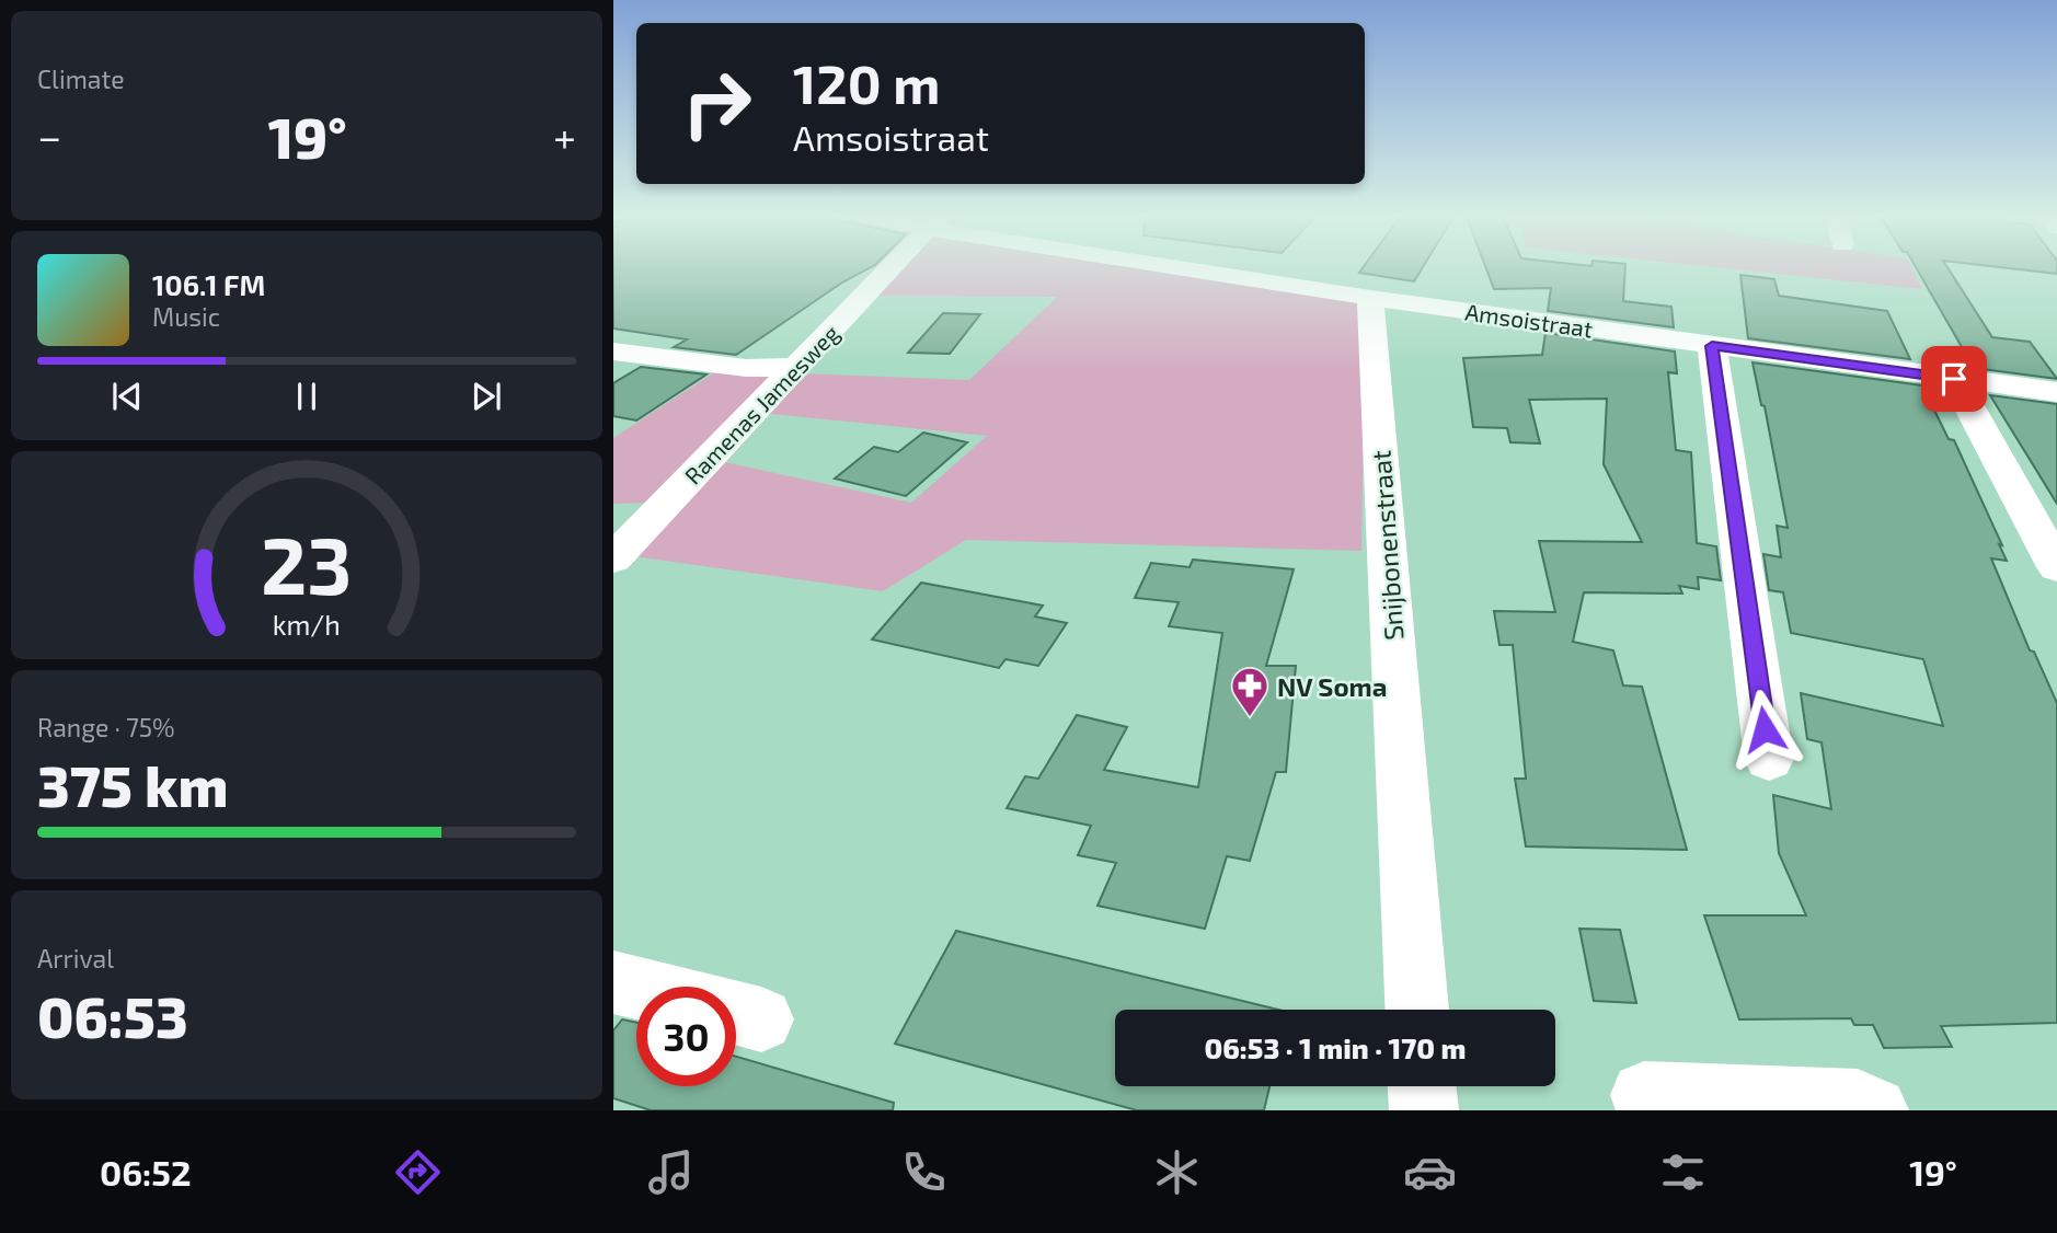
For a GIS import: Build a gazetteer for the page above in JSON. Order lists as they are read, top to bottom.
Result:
{
  "streets": {
    "street": ["Amsoistraat", "Ramenas Jamesweg", "Snijbonenstraat"]
  },
  "crossings": [
    ["Amsoistraat", "Snijbonenstraat"]
  ],
  "places": {
    "pharmacy": ["NV Soma"]
  },
  "page": {
    "tile": [
      "Climate",
      ["Range · 75%", "375 km"],
      ["Arrival", "06:53"]
    ],
    "turn": ["120 m", "Amsoistraat"],
    "heat": ["−", "19°", "+"],
    "song": ["106.1 FM", "Music"],
    "limit": "30",
    "trip": "06:53 · 1 min · 170 m",
    "tabs": ["06:52", "19°"],
    "gauge": ["23", "km/h"]
  }
}
